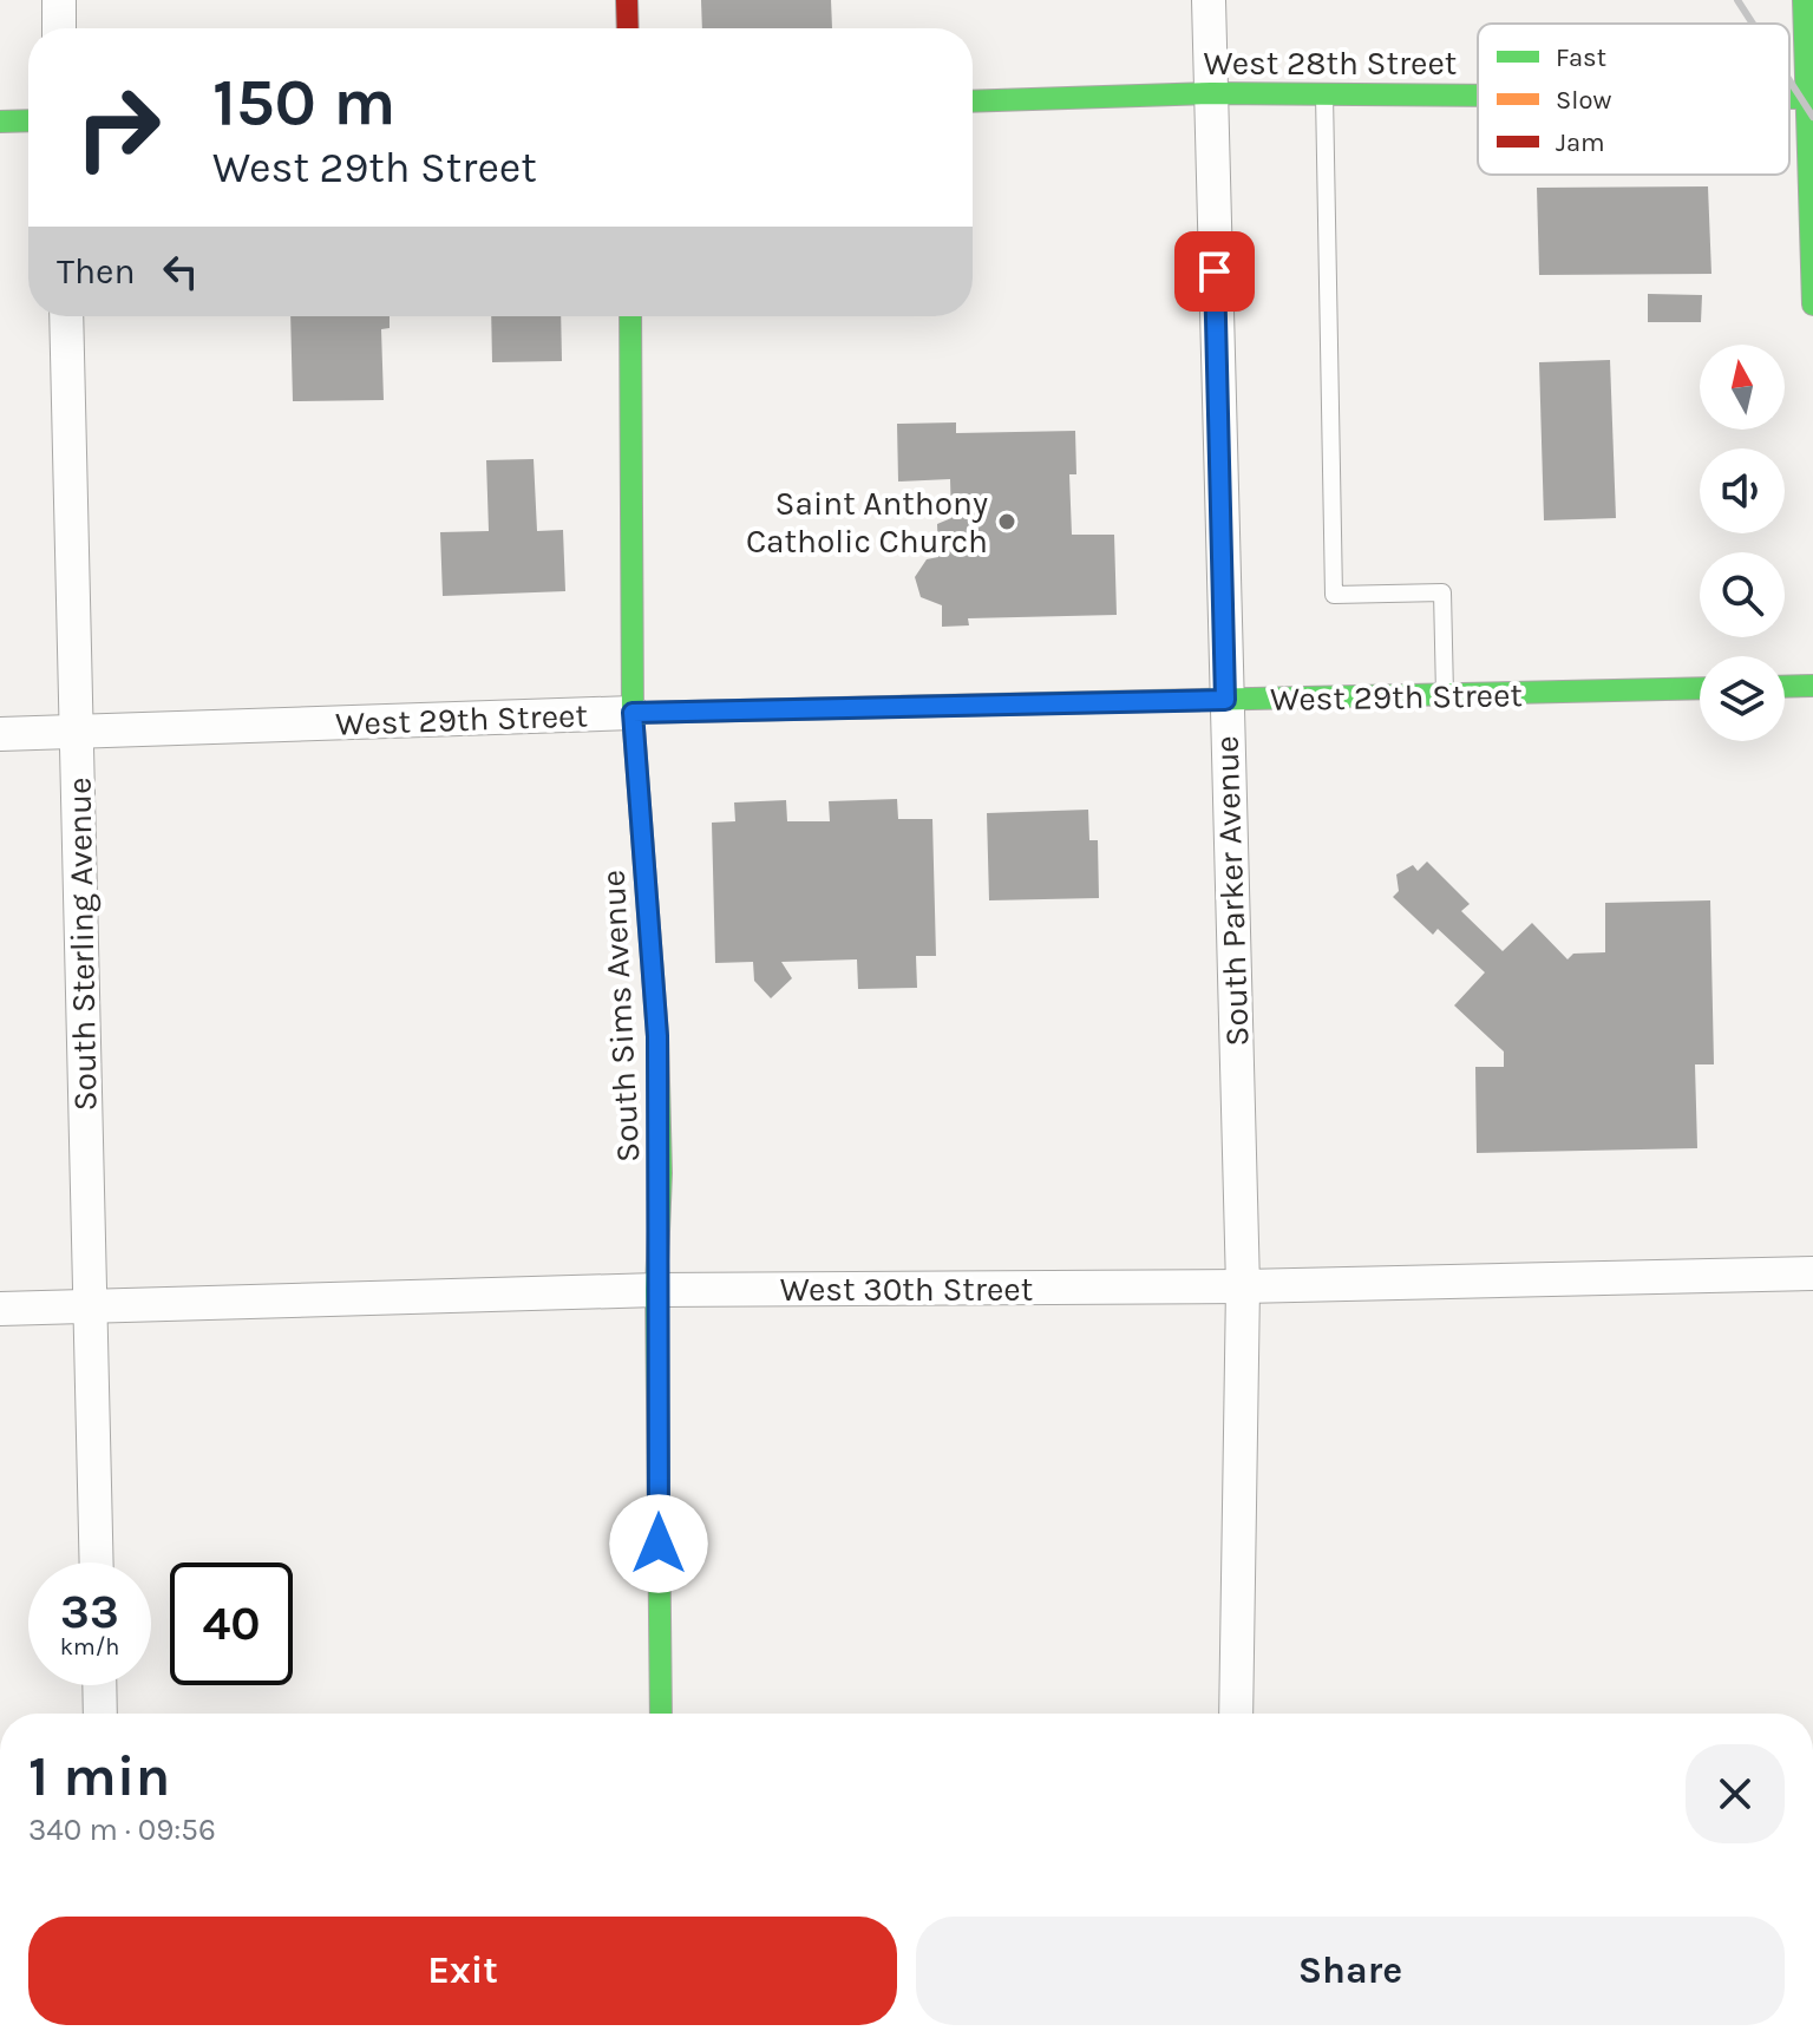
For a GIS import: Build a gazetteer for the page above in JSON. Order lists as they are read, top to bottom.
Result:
{
  "streets": {
    "street": [
      "West 28th Street",
      "West 29th Street",
      "South Parker Avenue",
      "South Sterling Avenue",
      "South Sims Avenue",
      "West 30th Street"
    ]
  },
  "crossings": [
    ["West 28th Street", "South Parker Avenue"],
    ["West 29th Street", "South Parker Avenue"],
    ["West 29th Street", "South Sterling Avenue"],
    ["West 29th Street", "South Sims Avenue"],
    ["South Parker Avenue", "West 30th Street"],
    ["South Sterling Avenue", "West 30th Street"],
    ["South Sims Avenue", "West 30th Street"]
  ],
  "places": ["Saint Anthony Catholic Church"],
  "legend": ["Fast", "Slow", "Jam"],
  "north": "top",
  "page": {
    "turn": ["150 m", "West 29th Street"],
    "then": "Then",
    "speed": "33 km/h",
    "limit": "40",
    "heading": ["1 min", "340 m · 09:56"],
    "buttons": ["Exit", "Share"]
  }
}
